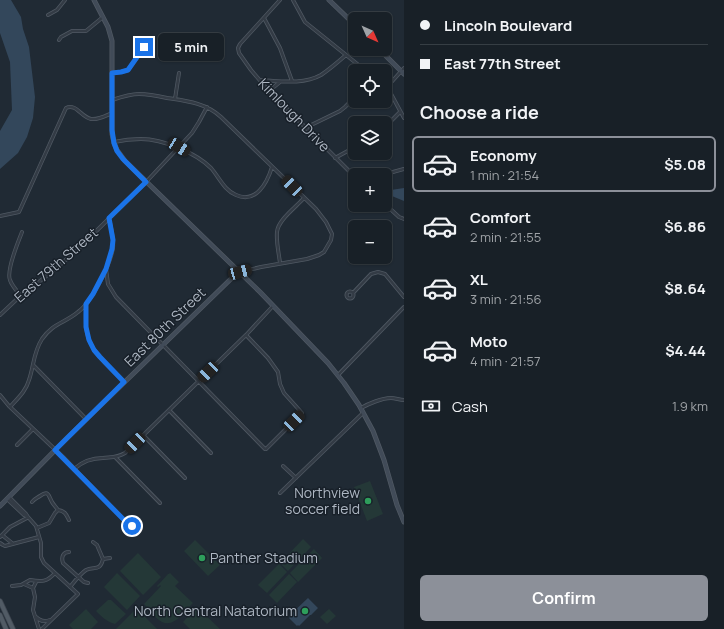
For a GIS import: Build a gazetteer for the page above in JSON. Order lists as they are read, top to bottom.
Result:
{
  "streets": {
    "street": ["Kimlough Drive", "East 79th Street", "East 80th Street"]
  },
  "places": ["Northview soccer field", "Panther Stadium", "North Central Natatorium"],
  "north": "bottom right",
  "page": {
    "banner": ["Lincoln Boulevard", "East 77th Street"],
    "map_buttons": ["+", "−"],
    "bubble": "5 min",
    "heading": "Choose a ride",
    "list": [
      {
        "name": "Economy",
        "note": "1 min · 21:54",
        "value": "$5.08"
      },
      {
        "name": "Comfort",
        "note": "2 min · 21:55",
        "value": "$6.86"
      },
      {
        "name": "XL",
        "note": "3 min · 21:56",
        "value": "$8.64"
      },
      {
        "name": "Moto",
        "note": "4 min · 21:57",
        "value": "$4.44"
      }
    ],
    "pay": ["Cash", "1.9 km"],
    "buttons": "Confirm"
  }
}
